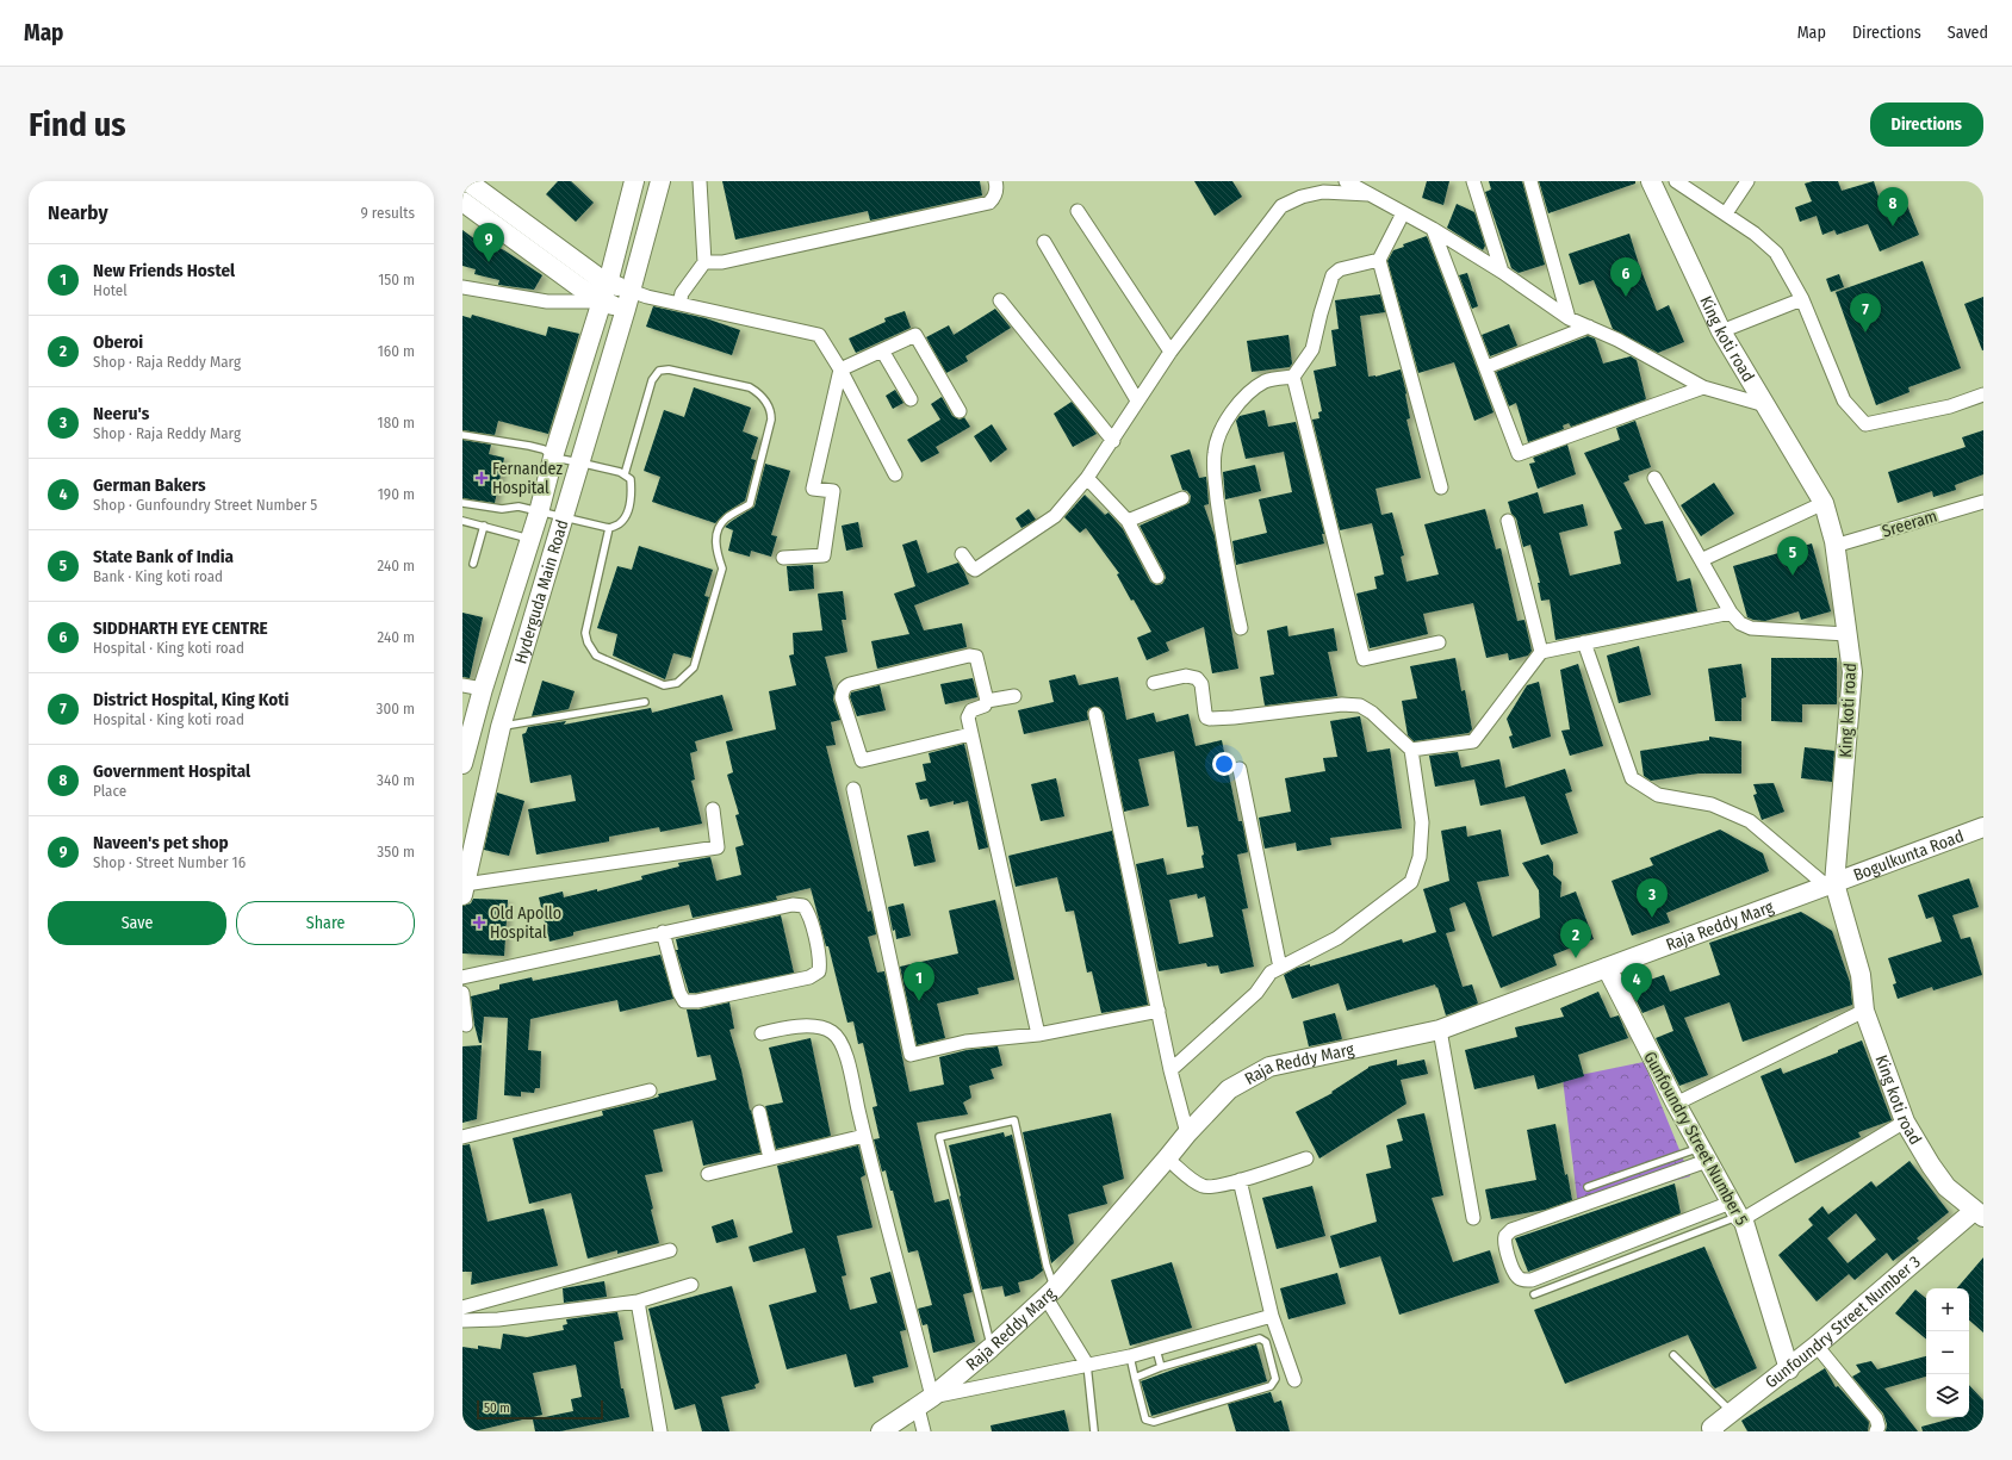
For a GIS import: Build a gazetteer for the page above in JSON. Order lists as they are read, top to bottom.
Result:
{
  "streets": {
    "street": [
      "King koti road",
      "Sreeram",
      "Hyderguda Main Road",
      "Bogulkunta Road",
      "Raja Reddy Marg",
      "Gunfoundry Street Number 5",
      "Gunfoundry Street Number 3"
    ]
  },
  "crossings": [
    ["King koti road", "Sreeram"],
    ["King koti road", "Bogulkunta Road"],
    ["King koti road", "Raja Reddy Marg"],
    ["King koti road", "Gunfoundry Street Number 3"],
    ["Bogulkunta Road", "Raja Reddy Marg"],
    ["Raja Reddy Marg", "Gunfoundry Street Number 5"],
    ["Gunfoundry Street Number 5", "Gunfoundry Street Number 3"]
  ],
  "places": {
    "health": ["Fernandez Hospital", "Old Apollo Hospital"]
  },
  "scale_bar": "50 m",
  "page": {
    "header": "Map",
    "nav": ["Map", "Directions", "Saved"],
    "buttons": [
      "Directions",
      ["Save", "Share"]
    ],
    "title": "Find us",
    "heading": ["Nearby", "9 results"],
    "pins": [
      "8",
      "9",
      "6",
      "7",
      "5",
      "3",
      "2",
      "1",
      "4"
    ],
    "list": [
      {
        "mark": "1",
        "name": "New Friends Hostel",
        "note": "Hotel",
        "value": "150 m"
      },
      {
        "mark": "2",
        "name": "Oberoi",
        "note": "Shop · Raja Reddy Marg",
        "value": "160 m"
      },
      {
        "mark": "3",
        "name": "Neeru's",
        "note": "Shop · Raja Reddy Marg",
        "value": "180 m"
      },
      {
        "mark": "4",
        "name": "German Bakers",
        "note": "Shop · Gunfoundry Street Number 5",
        "value": "190 m"
      },
      {
        "mark": "5",
        "name": "State Bank of India",
        "note": "Bank · King koti road",
        "value": "240 m"
      },
      {
        "mark": "6",
        "name": "SIDDHARTH EYE CENTRE",
        "note": "Hospital · King koti road",
        "value": "240 m"
      },
      {
        "mark": "7",
        "name": "District Hospital, King Koti",
        "note": "Hospital · King koti road",
        "value": "300 m"
      },
      {
        "mark": "8",
        "name": "Government Hospital",
        "note": "Place",
        "value": "340 m"
      },
      {
        "mark": "9",
        "name": "Naveen's pet shop",
        "note": "Shop · Street Number 16",
        "value": "350 m"
      }
    ],
    "map_buttons": ["+", "−"],
    "scale": "50 m"
  }
}
